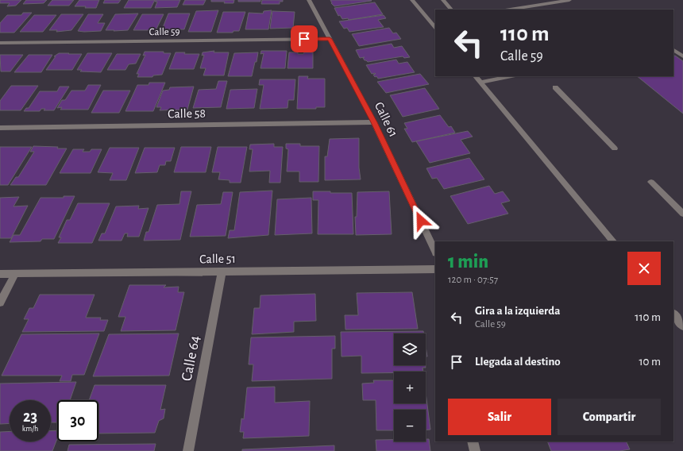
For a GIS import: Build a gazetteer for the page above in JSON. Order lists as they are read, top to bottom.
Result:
{
  "streets": {
    "street": [
      "Calle 59",
      "Calle 58",
      "Calle 61",
      "Calle 51",
      "Calle 64"
    ]
  },
  "crossings": [
    ["Calle 59", "Calle 61"],
    ["Calle 58", "Calle 61"],
    ["Calle 51", "Calle 64"]
  ],
  "page": {
    "turn": ["110 m", "Calle 59"],
    "heading": ["1 min", "120 m · 07:57"],
    "list": [
      {
        "name": "Gira a la izquierda",
        "note": "Calle 59",
        "value": "110 m"
      },
      {
        "name": "Llegada al destino",
        "value": "10 m"
      }
    ],
    "map_buttons": ["+", "−"],
    "buttons": ["Salir", "Compartir"],
    "speed": "23 km/h",
    "limit": "30"
  }
}
